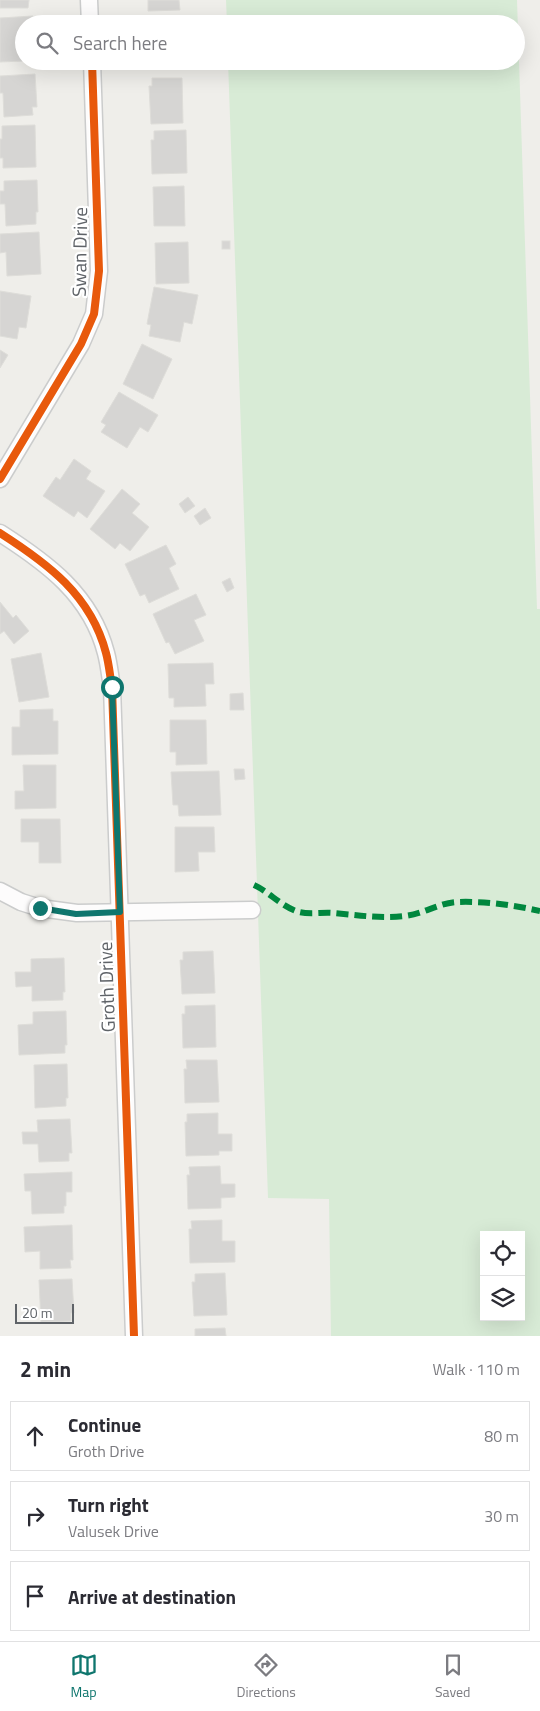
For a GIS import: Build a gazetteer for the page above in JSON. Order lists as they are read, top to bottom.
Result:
{
  "streets": {
    "street": ["Swan Drive", "Groth Drive"]
  },
  "scale_bar": "20 m",
  "page": {
    "search": "Search here",
    "scale": "20 m",
    "heading": ["2 min", "Walk · 110 m"],
    "list": [
      ["Continue", "Groth Drive", "80 m"],
      ["Turn right", "Valusek Drive", "30 m"],
      "Arrive at destination"
    ],
    "nav": ["Map", "Directions", "Saved"]
  }
}
